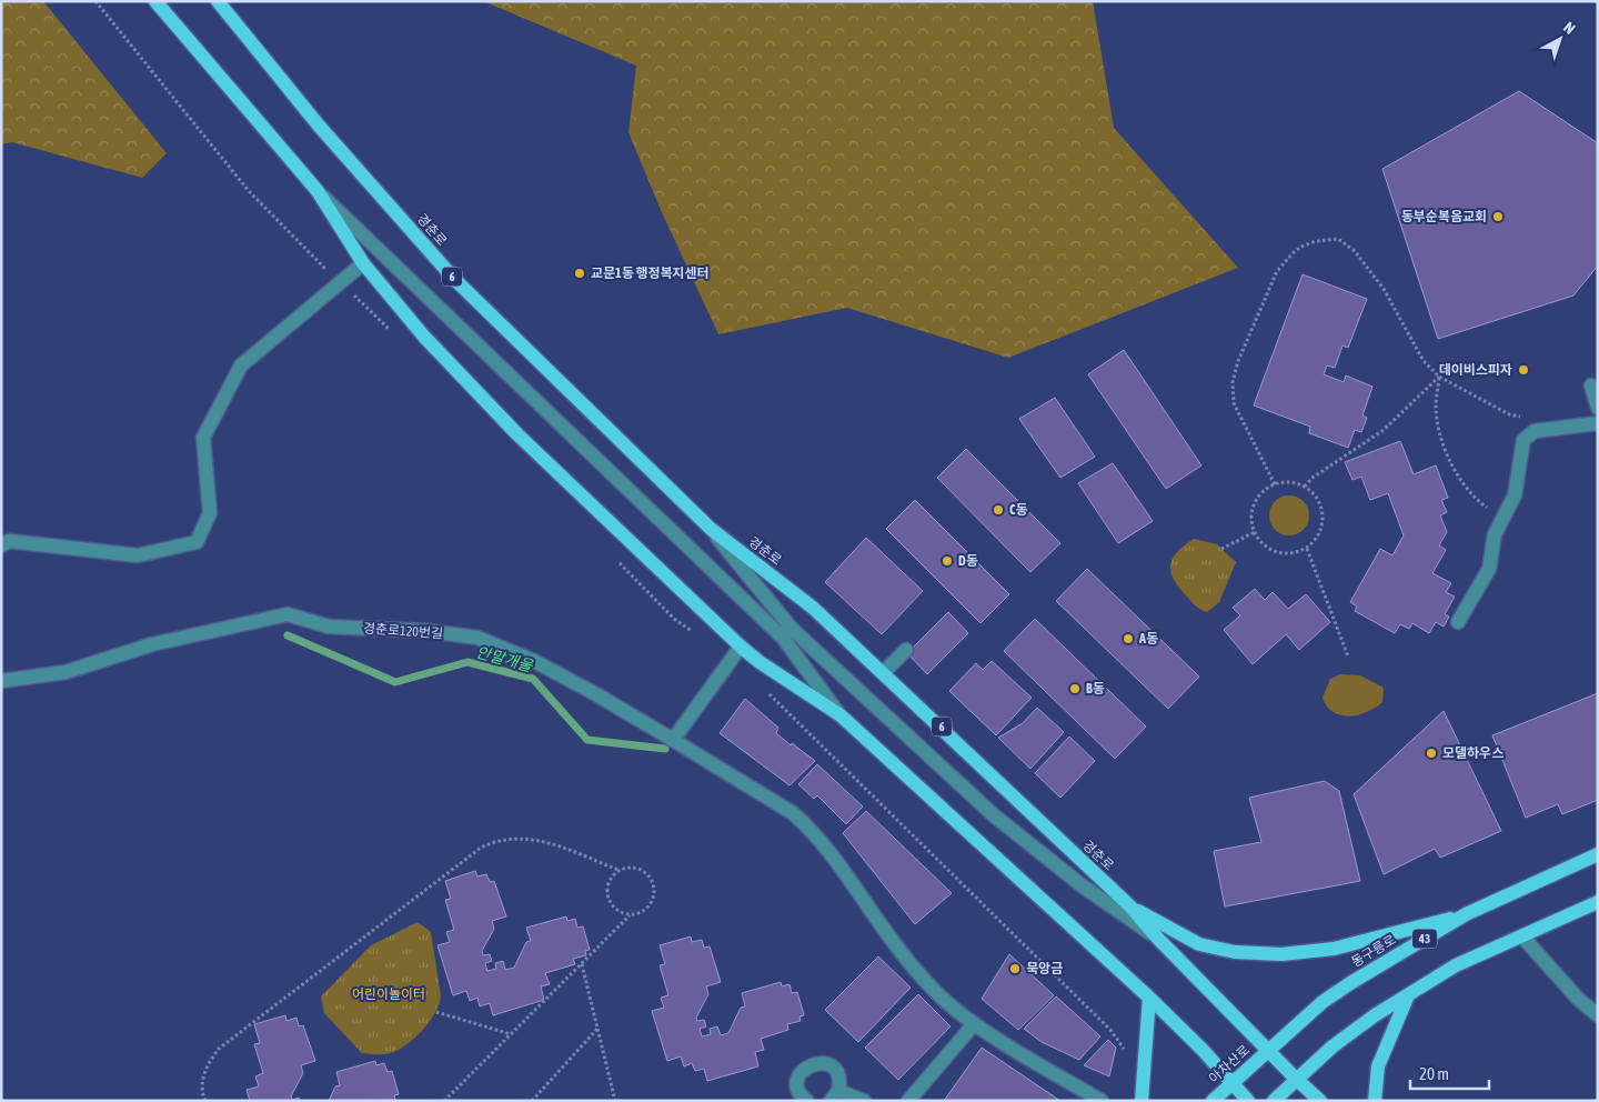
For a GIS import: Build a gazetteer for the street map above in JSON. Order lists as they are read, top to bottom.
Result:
{
  "streets": {
    "main road": [
      "경춘로",
      "6",
      "43",
      "동구릉로",
      "아차산로"
    ],
    "street": ["경춘로120번길"]
  },
  "crossings": [
    ["경춘로", "동구릉로"],
    ["경춘로", "아차산로"],
    ["동구릉로", "아차산로"]
  ],
  "water": ["안말개울"],
  "parks": ["어린이놀이터"],
  "places": [
    "동부순복음교회",
    "교문1동 행정복지센터",
    "데이비스피자",
    "C동",
    "D동",
    "A동",
    "B동",
    "모델하우스",
    "묵앙금"
  ],
  "scale_bar": "20 m",
  "north": "top right"
}
